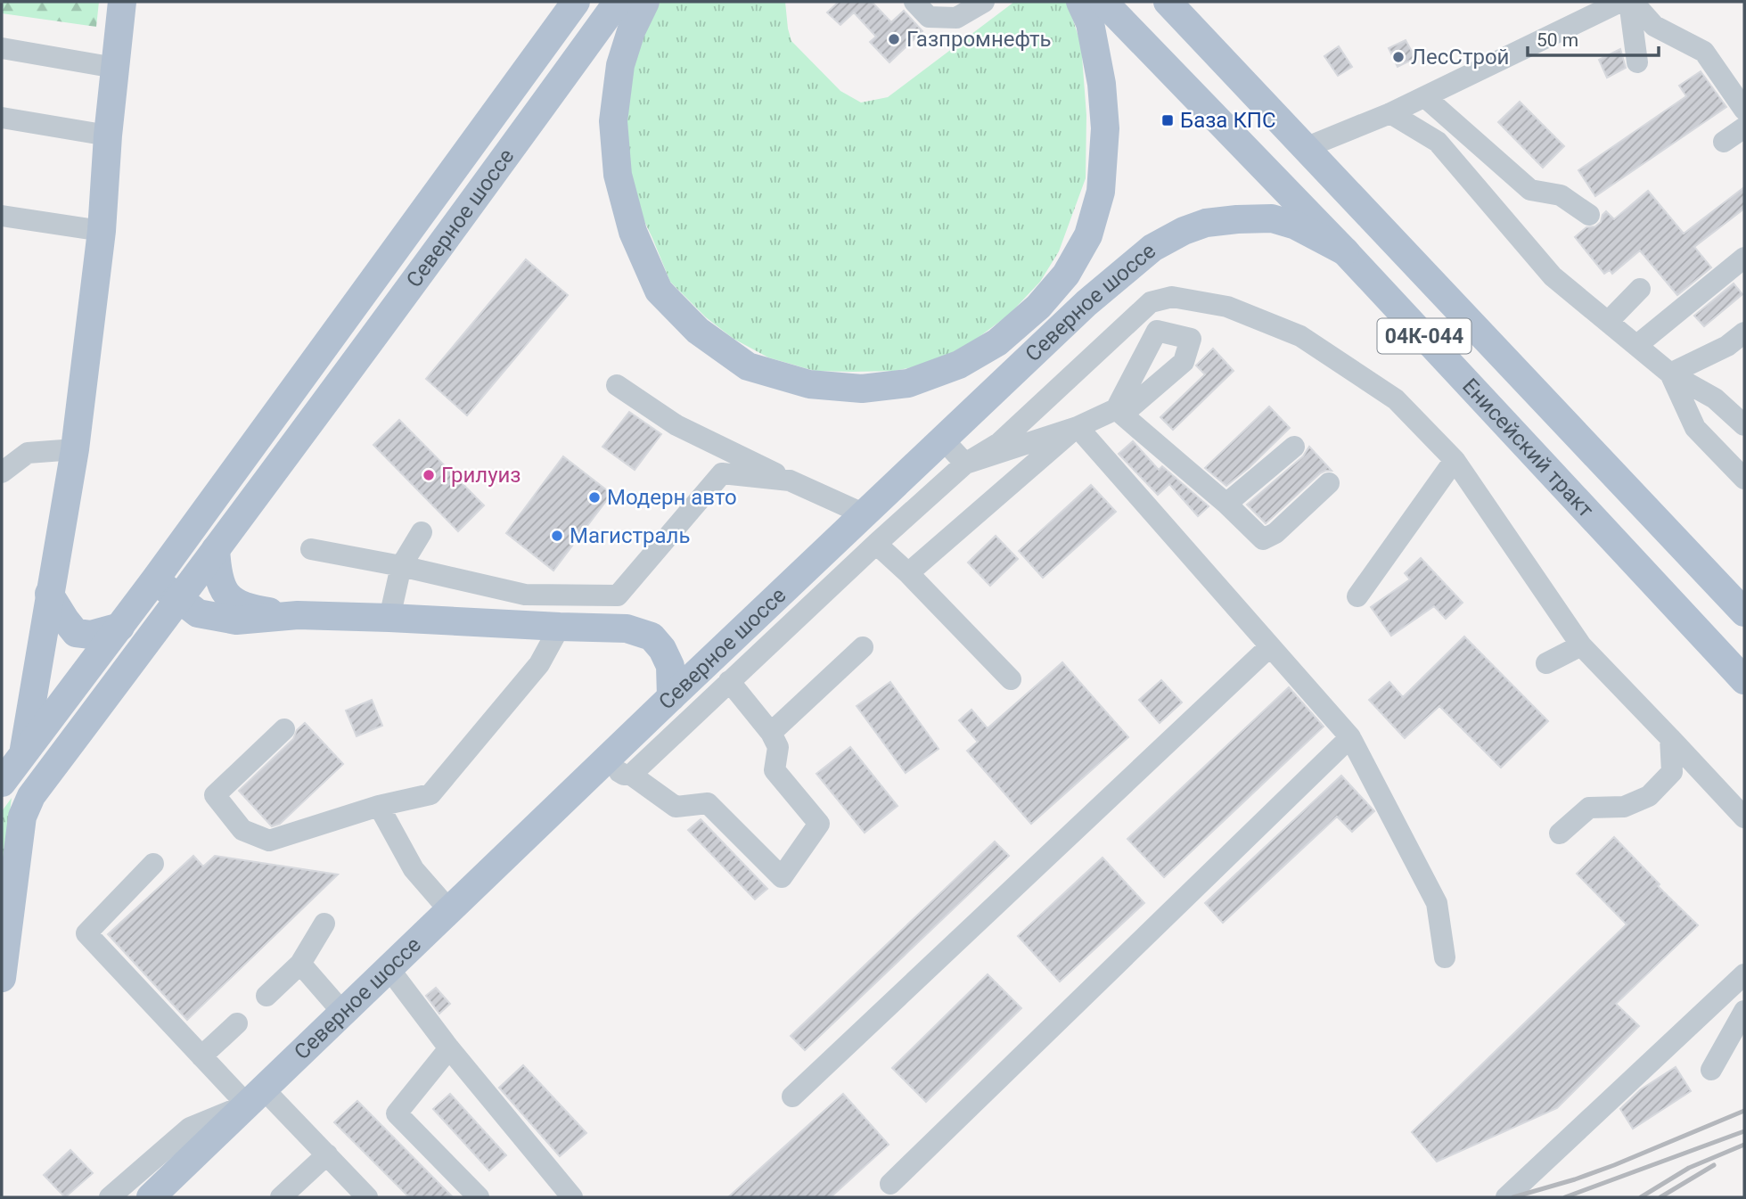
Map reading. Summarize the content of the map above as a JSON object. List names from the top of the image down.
{
  "streets": {
    "main road": ["Северное шоссе", "04К-044", "Енисейский тракт"]
  },
  "crossings": [
    ["Северное шоссе", "Енисейский тракт"]
  ],
  "places": {
    "other": [
      "Газпромнефть",
      "ЛесСтрой",
      "Грилуиз",
      "Модерн авто",
      "Магистраль"
    ],
    "transit": ["База КПС"]
  },
  "scale_bar": "50 m"
}
